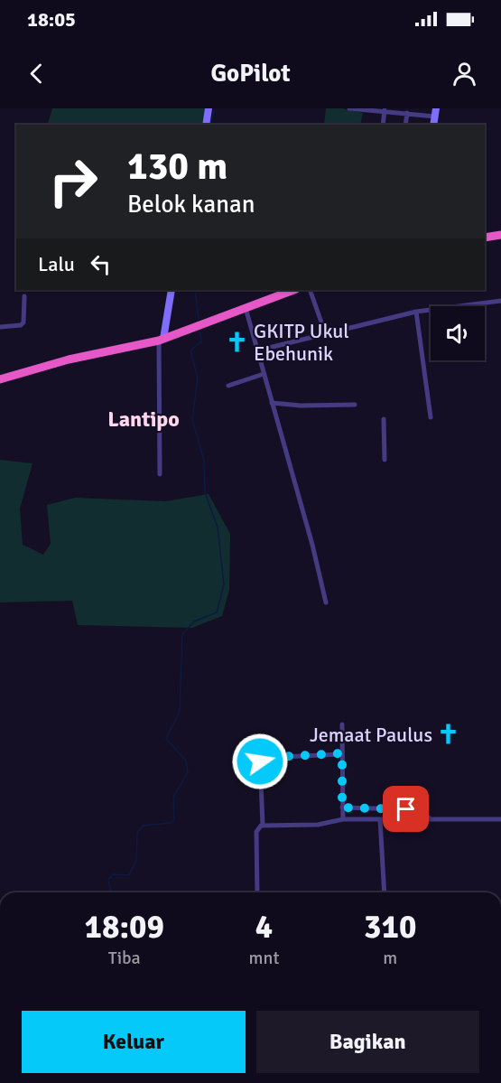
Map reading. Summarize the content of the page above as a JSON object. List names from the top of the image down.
{
  "districts": ["Lantipo"],
  "places": {
    "church": ["GKITP Ukul Ebehunik", "Jemaat Paulus"]
  },
  "page": {
    "status": "18:05",
    "header": "GoPilot",
    "turn": ["130 m", "Belok kanan"],
    "then": "Lalu",
    "eta": [
      "18:09",
      "Tiba",
      "4",
      "mnt",
      "310",
      "m"
    ],
    "buttons": ["Keluar", "Bagikan"]
  }
}
